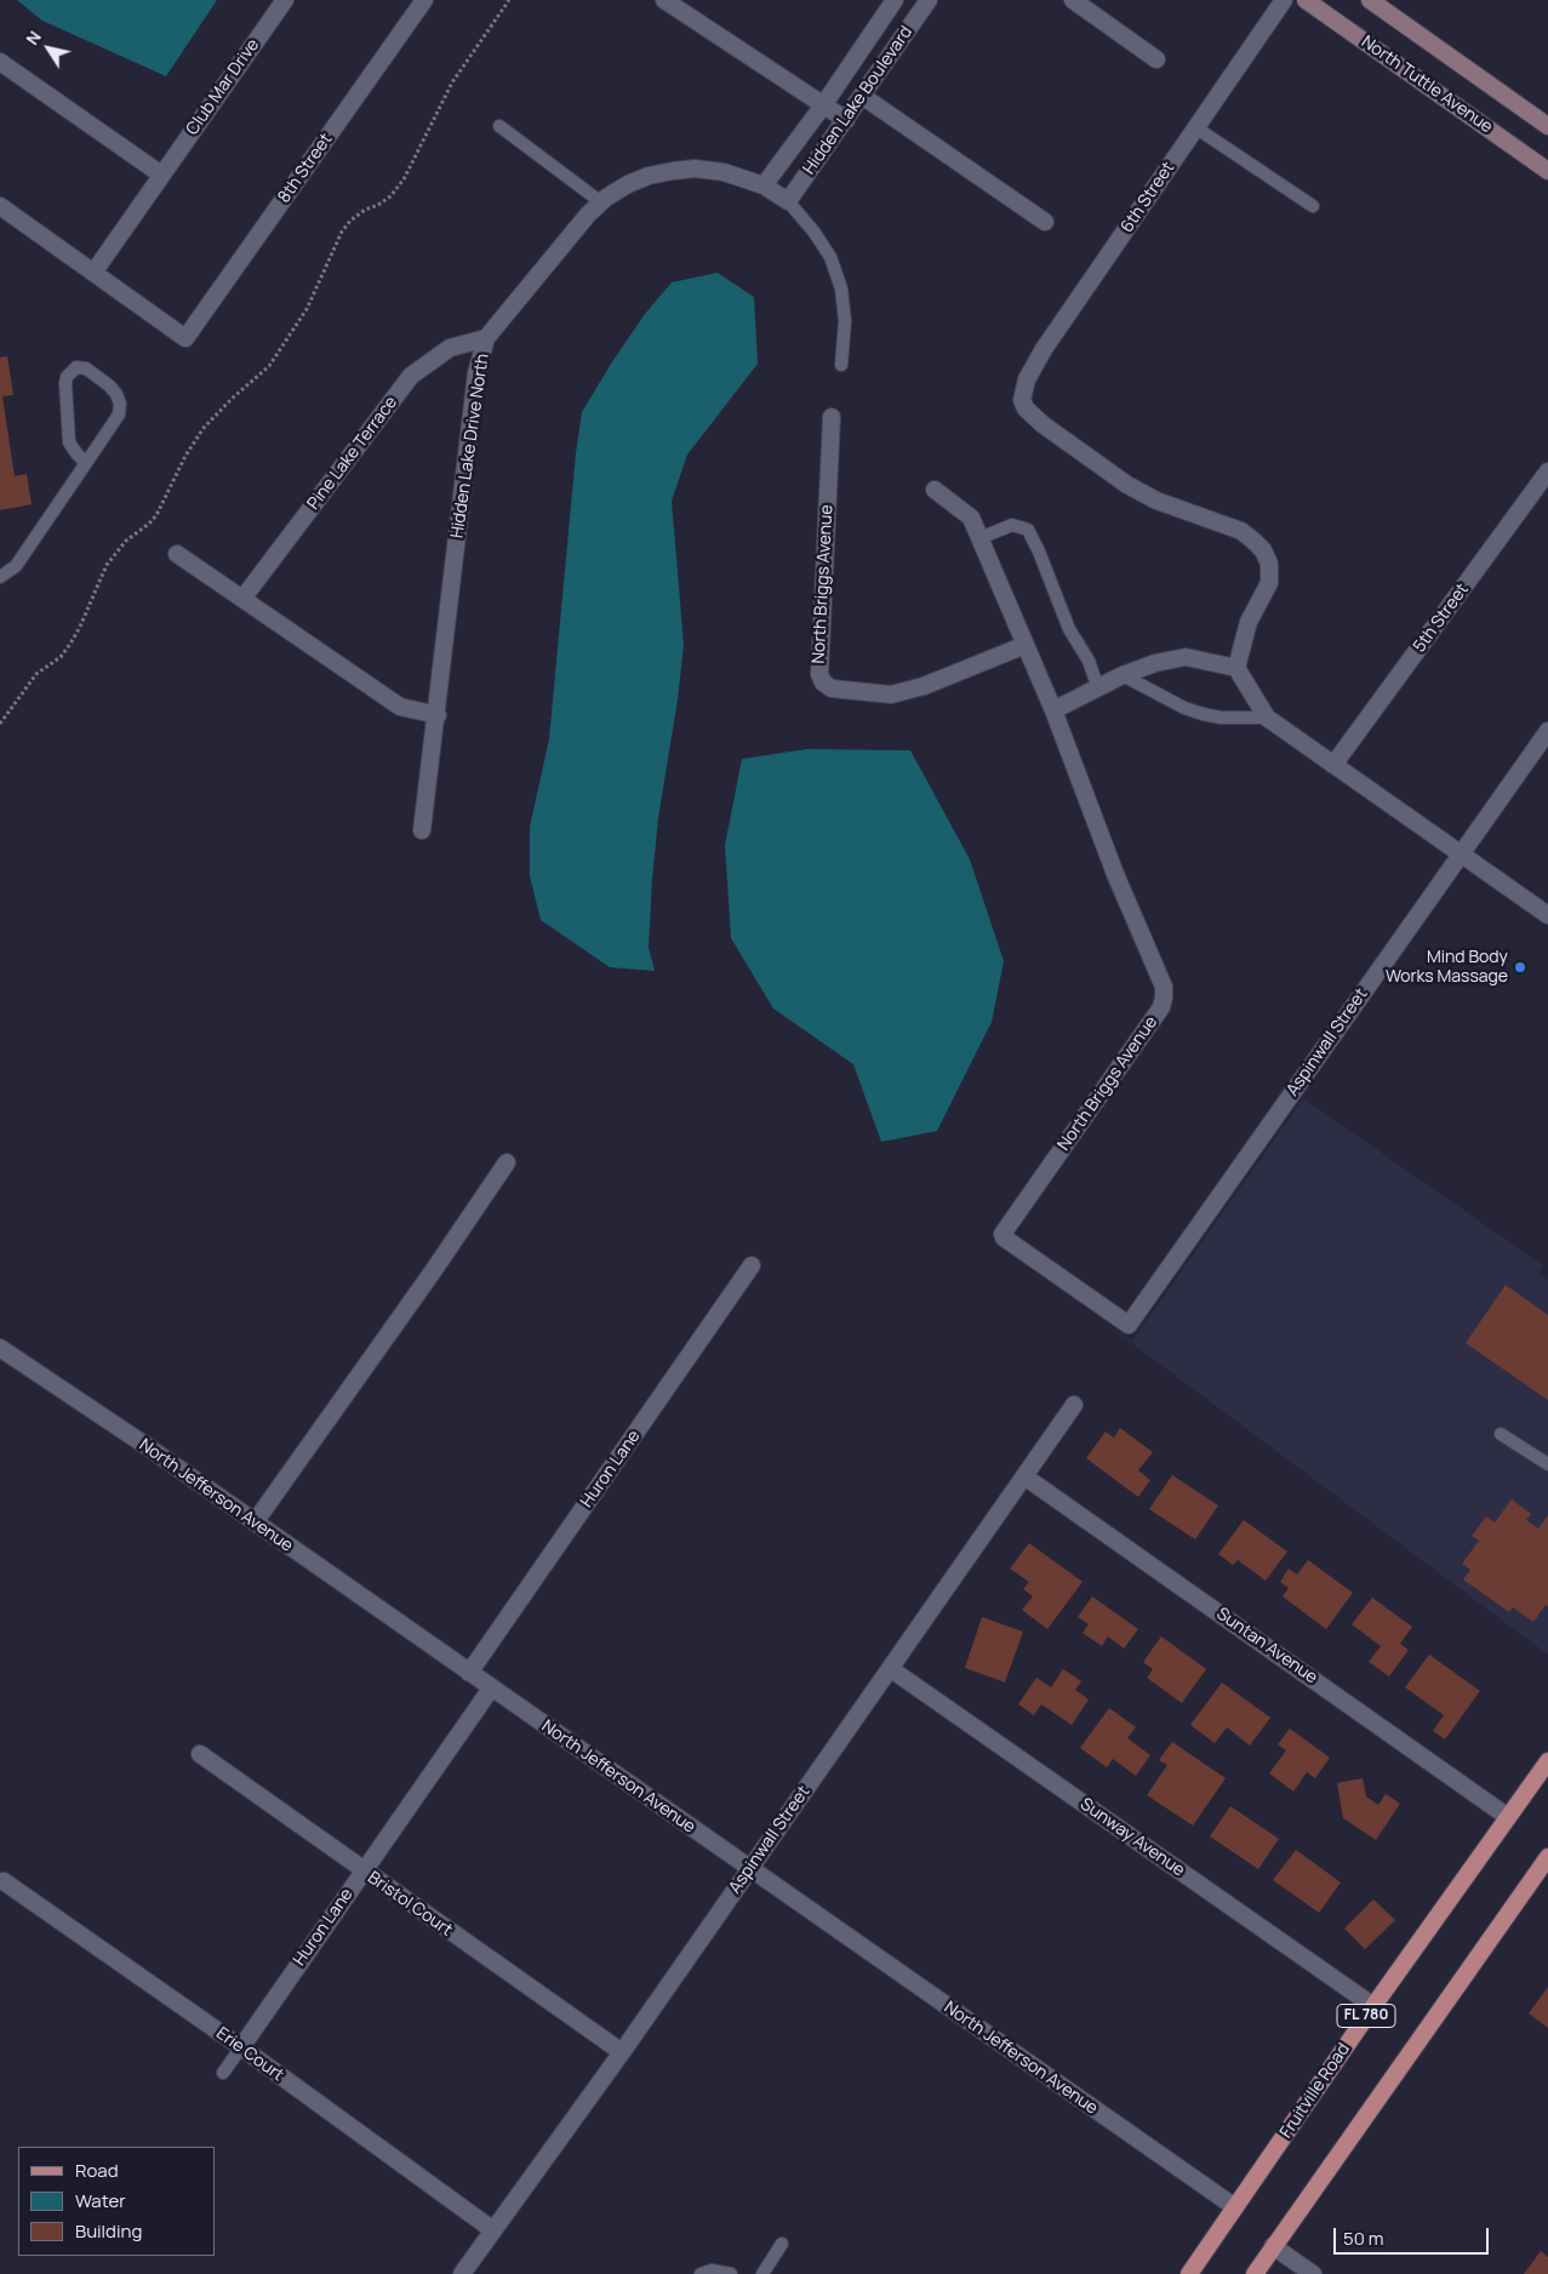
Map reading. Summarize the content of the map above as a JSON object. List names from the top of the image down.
{
  "streets": {
    "main road": ["North Tuttle Avenue", "FL 780", "Fruitville Road"],
    "street": [
      "Club Mar Drive",
      "Hidden Lake Boulevard",
      "8th Street",
      "6th Street",
      "Hidden Lake Drive North",
      "Pine Lake Terrace",
      "North Briggs Avenue",
      "5th Street",
      "Aspinwall Street",
      "Huron Lane",
      "North Jefferson Avenue",
      "Suntan Avenue",
      "Sunway Avenue",
      "Bristol Court",
      "Erie Court"
    ]
  },
  "crossings": [
    ["Club Mar Drive", "8th Street"],
    ["Hidden Lake Boulevard", "Hidden Lake Drive North"],
    ["Hidden Lake Drive North", "Pine Lake Terrace"],
    ["North Briggs Avenue", "Aspinwall Street"],
    ["Aspinwall Street", "North Jefferson Avenue"],
    ["Aspinwall Street", "Suntan Avenue"],
    ["Aspinwall Street", "Sunway Avenue"],
    ["Aspinwall Street", "Bristol Court"],
    ["Aspinwall Street", "Erie Court"],
    ["Huron Lane", "North Jefferson Avenue"],
    ["Huron Lane", "Bristol Court"],
    ["Huron Lane", "Erie Court"],
    ["North Jefferson Avenue", "Fruitville Road"],
    ["Suntan Avenue", "Fruitville Road"],
    ["Sunway Avenue", "Fruitville Road"]
  ],
  "places": ["Mind Body Works Massage"],
  "legend": ["Road", "Water", "Building"],
  "scale_bar": "50 m",
  "north": "top left"
}
